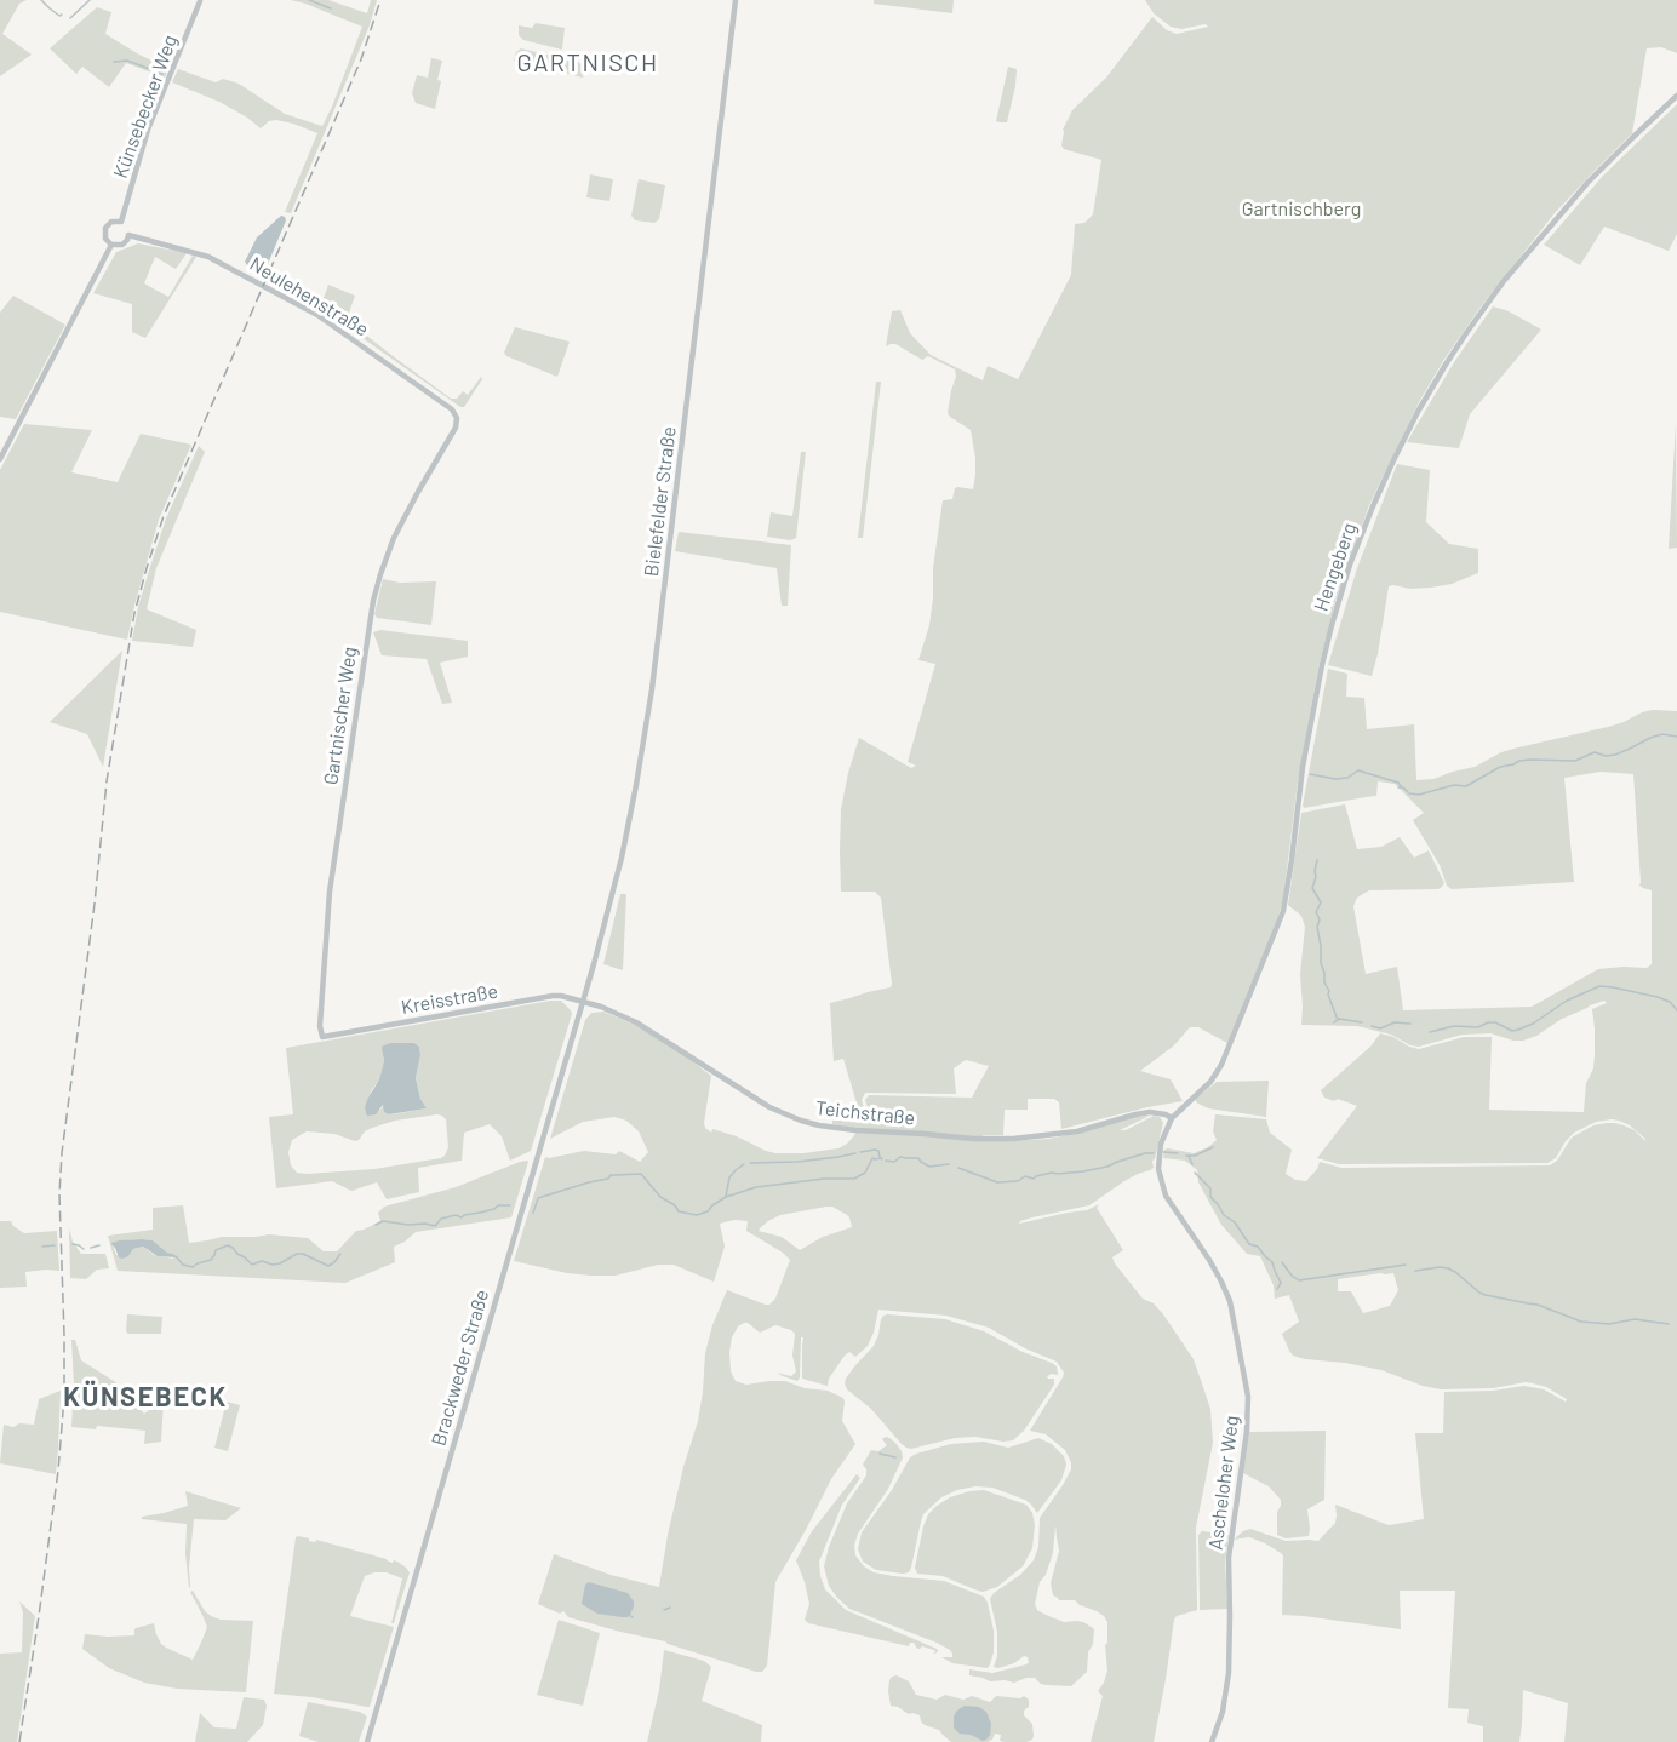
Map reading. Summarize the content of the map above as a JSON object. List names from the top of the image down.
{
  "streets": {
    "street": [
      "Künsebecker Weg",
      "Neulehenstraße",
      "Bielefelder Straße",
      "Hengeberg",
      "Gartnischer Weg",
      "Kreisstraße",
      "Teichstraße",
      "Brackweder Straße",
      "Ascheloher Weg"
    ]
  },
  "crossings": [
    ["Künsebecker Weg", "Neulehenstraße"],
    ["Neulehenstraße", "Gartnischer Weg"],
    ["Bielefelder Straße", "Kreisstraße"],
    ["Bielefelder Straße", "Teichstraße"],
    ["Bielefelder Straße", "Brackweder Straße"],
    ["Hengeberg", "Teichstraße"],
    ["Hengeberg", "Ascheloher Weg"],
    ["Gartnischer Weg", "Kreisstraße"],
    ["Kreisstraße", "Teichstraße"],
    ["Kreisstraße", "Brackweder Straße"],
    ["Teichstraße", "Brackweder Straße"],
    ["Teichstraße", "Ascheloher Weg"]
  ],
  "districts": ["GARTNISCH", "KÜNSEBECK"],
  "parks": ["Gartnischberg"]
}
